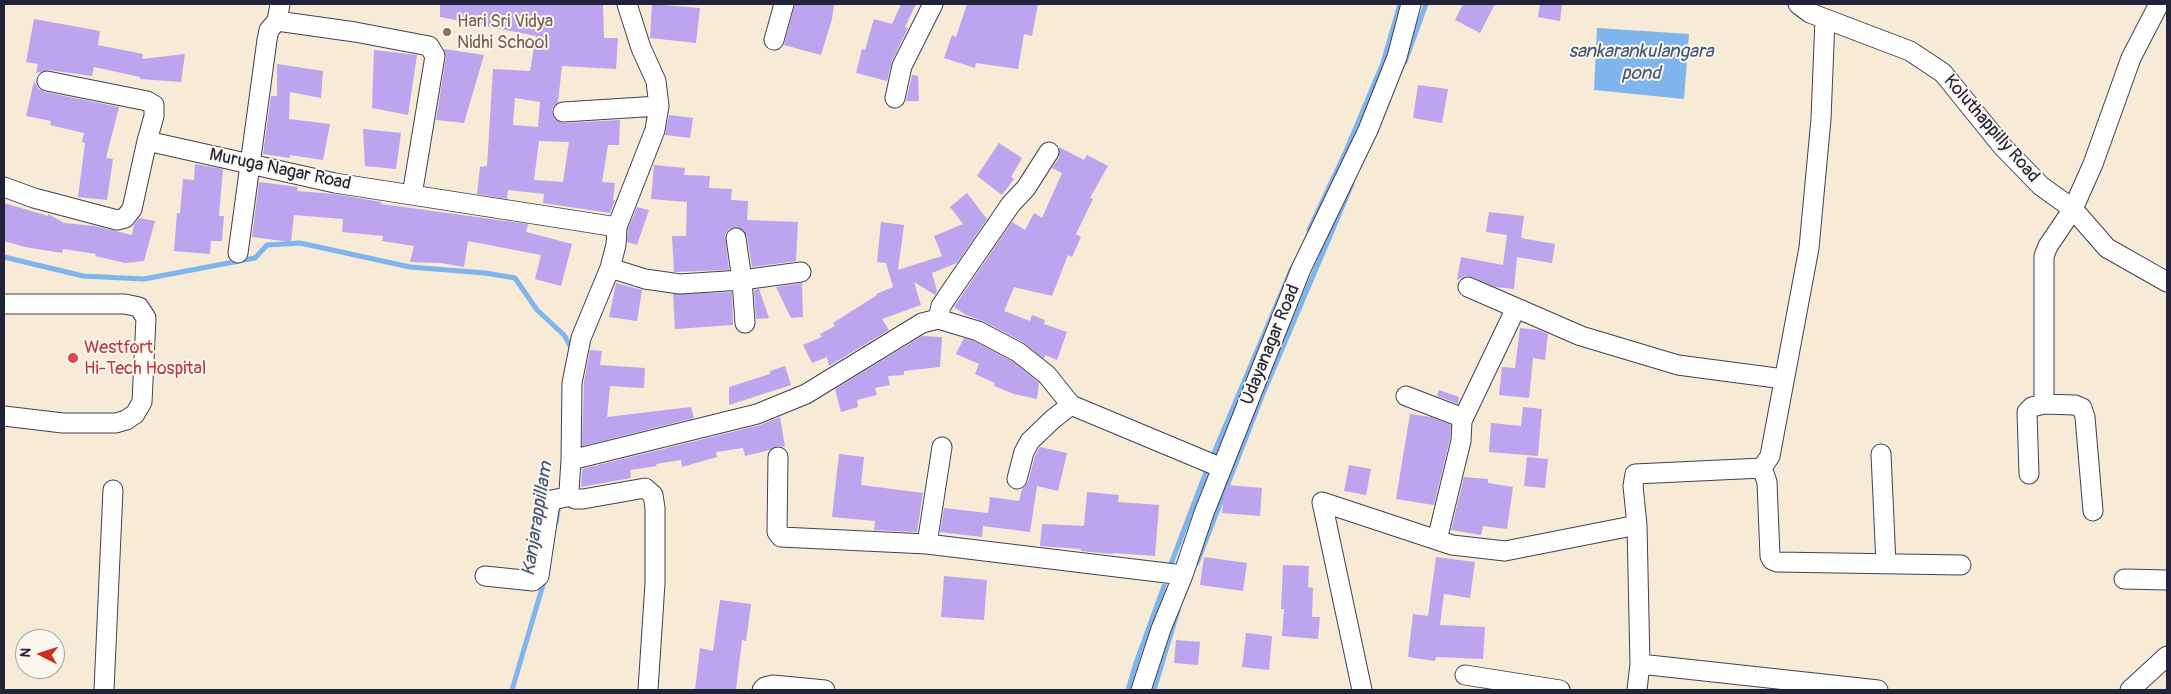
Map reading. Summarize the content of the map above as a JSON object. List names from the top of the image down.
{
  "streets": {
    "street": ["Koluthappilly Road", "Muruga Nagar Road", "Udayanagar Road"]
  },
  "water": ["sankarankulangara pond", "Kanjarappillam"],
  "places": ["Hari Sri Vidya Nidhi School", "Westfort Hi-Tech Hospital"],
  "north": "left"
}
